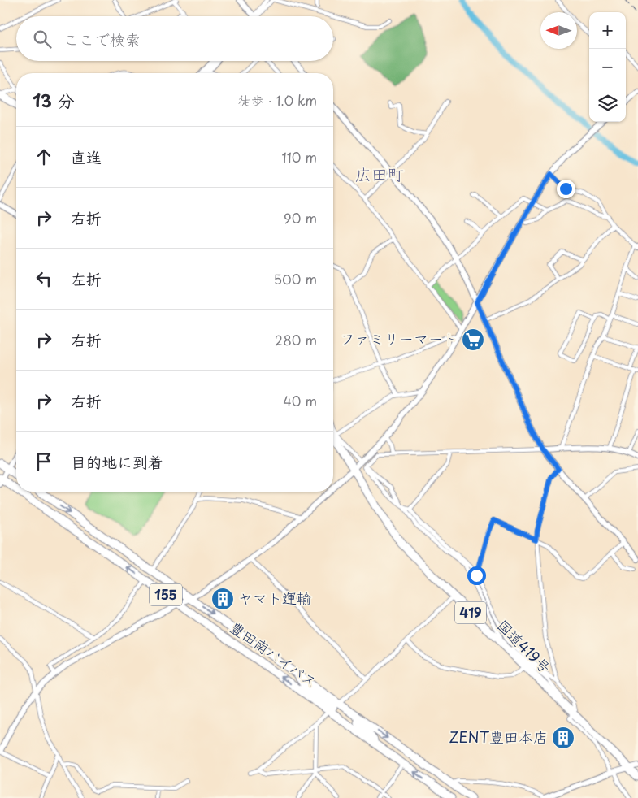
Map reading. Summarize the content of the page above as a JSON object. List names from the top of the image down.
{
  "streets": {
    "highway": [
      "155",
      "419",
      "国道419号",
      "豊田南バイパス"
    ]
  },
  "districts": ["広田町"],
  "places": {
    "supermarket": ["ファミリーマート"],
    "building": ["ヤマト運輸", "ZENT豊田本店"]
  },
  "north": "left",
  "page": {
    "map_buttons": ["+", "−"],
    "search": "ここで検索",
    "heading": ["13 分", "徒歩 · 1.0 km"],
    "list": [
      ["直進", "110 m"],
      ["右折", "90 m"],
      ["左折", "500 m"],
      ["右折", "280 m"],
      ["右折", "40 m"],
      "目的地に到着"
    ]
  }
}
